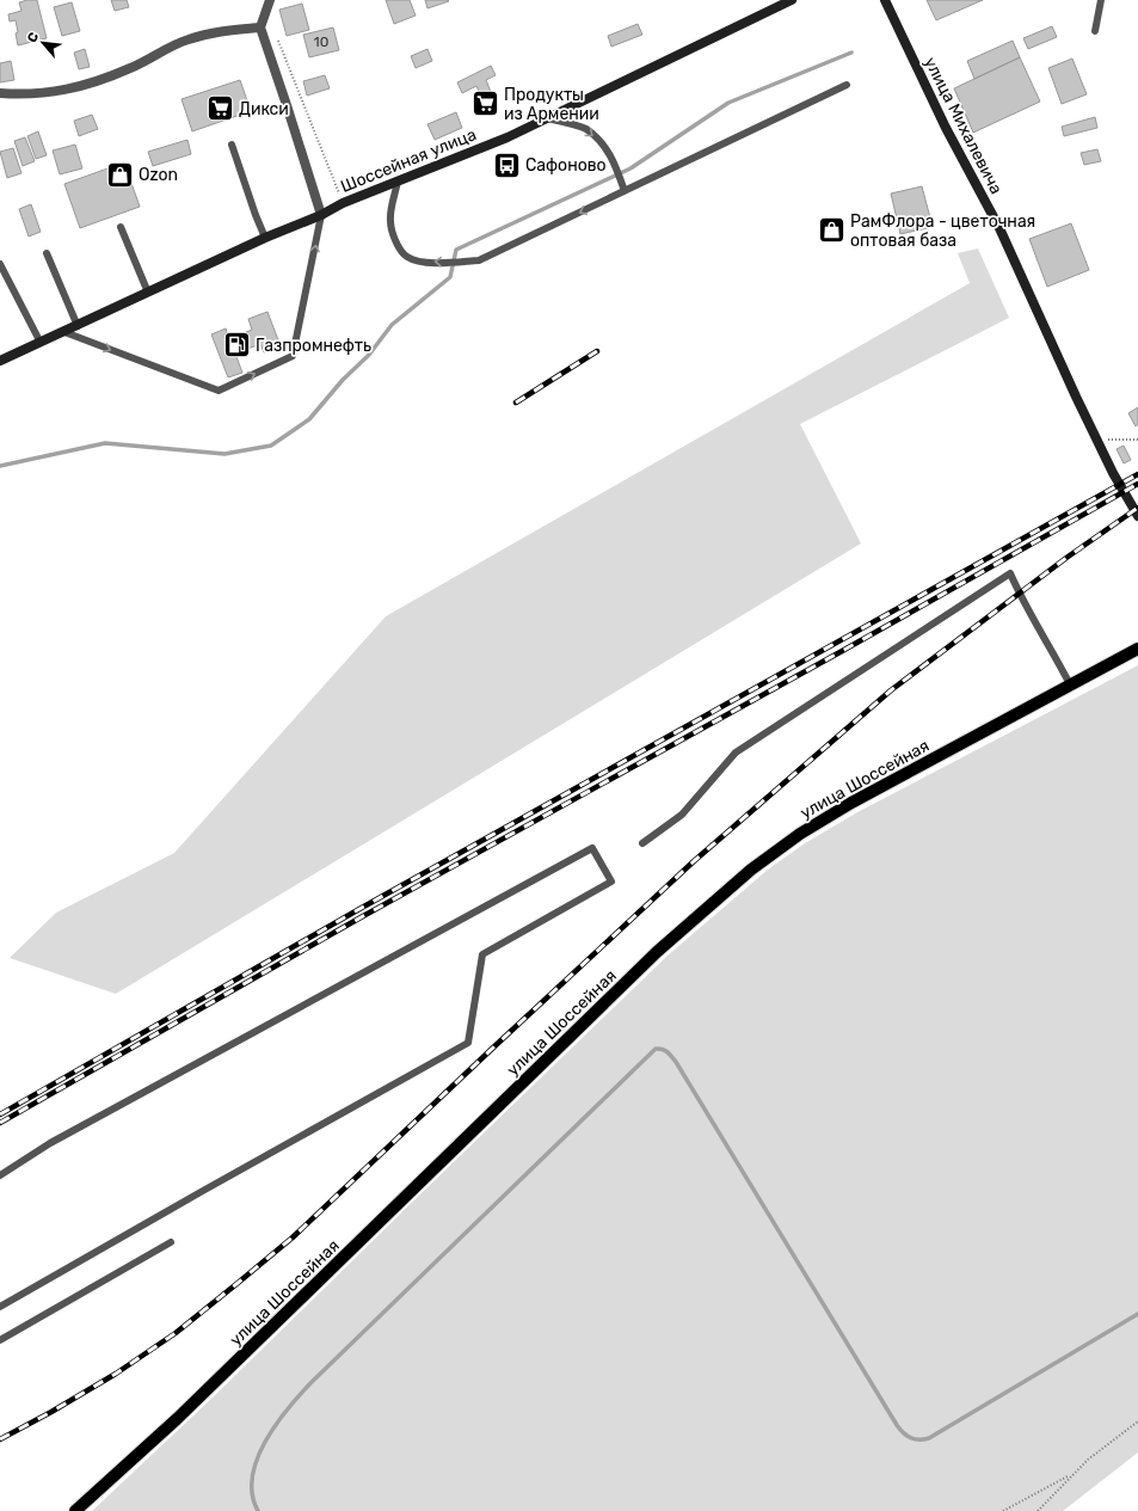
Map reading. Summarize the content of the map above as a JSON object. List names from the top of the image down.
{
  "streets": {
    "main road": ["улица Шоссейная"],
    "street": ["улица Михалевича", "Шоссейная улица"]
  },
  "places": {
    "supermarket": ["Продукты из Армении", "Дикси"],
    "bus stop": ["Сафоново"],
    "shop": ["Ozon", "РамФлора - цветочная оптовая база"],
    "fuel station": ["Газпромнефть"]
  },
  "house_numbers": ["10"],
  "north": "top left"
}
